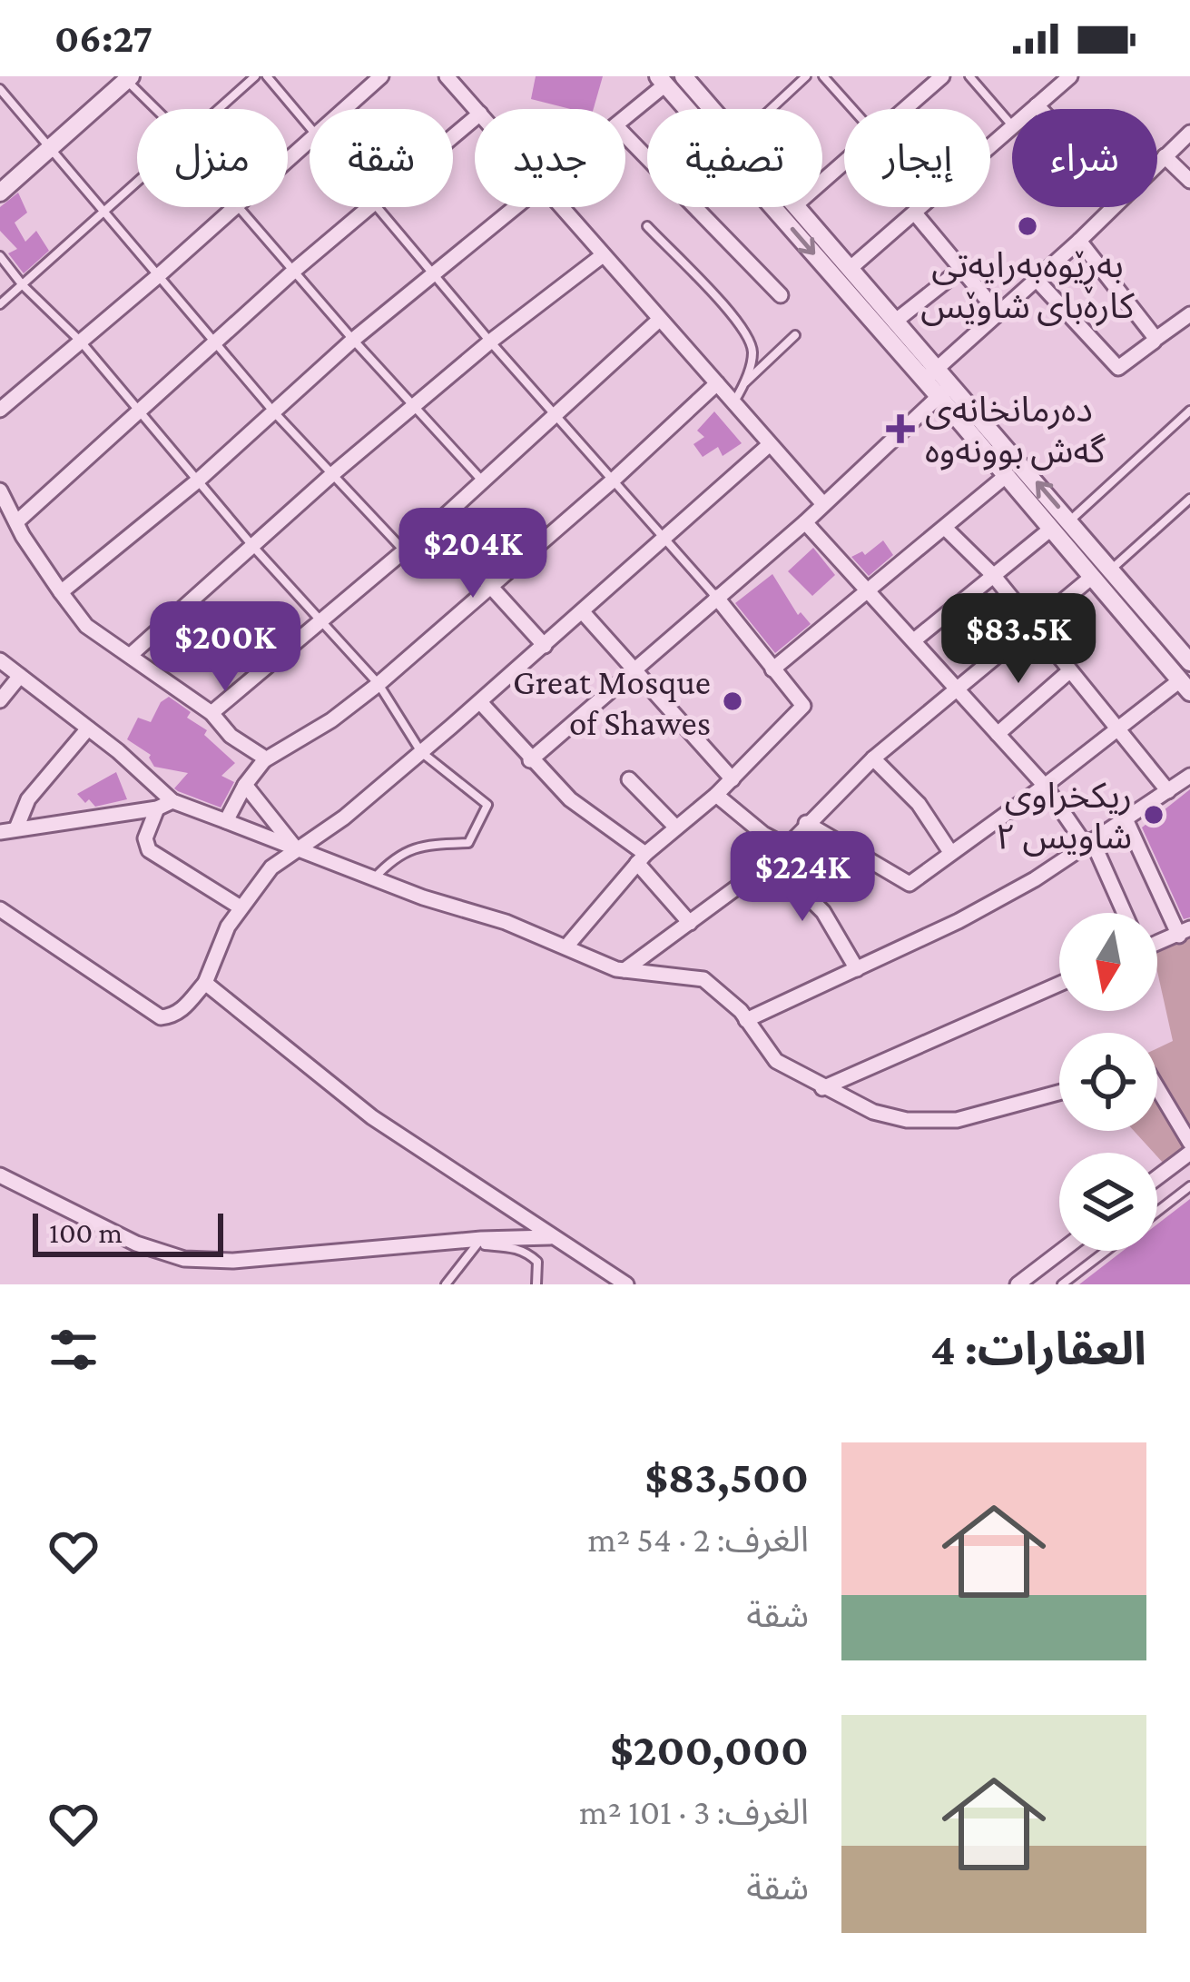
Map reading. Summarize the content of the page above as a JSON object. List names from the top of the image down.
{
  "places": {
    "other": ["بەڕێوەبەرایەتی کارەبای شاوێس", "Great Mosque of Shawes", "ريكخراوى ۲ شاويس"],
    "health": ["دەرمانخانەی گەش بوونەوە"]
  },
  "scale_bar": "100 m",
  "north": "bottom",
  "page": {
    "status": "06:27",
    "chip": [
      "شراء",
      "إيجار",
      "تصفية",
      "جديد",
      "شقة",
      "منزل"
    ],
    "price": [
      "$204K",
      "$83.5K",
      "$200K",
      "$224K"
    ],
    "scale": "100 m",
    "heading": "العقارات: 4",
    "list": [
      {
        "name": "$83,500",
        "note": "الغرف: 2 · 54 m² · شقة"
      },
      {
        "name": "$200,000",
        "note": "الغرف: 3 · 101 m² · شقة"
      }
    ]
  }
}
